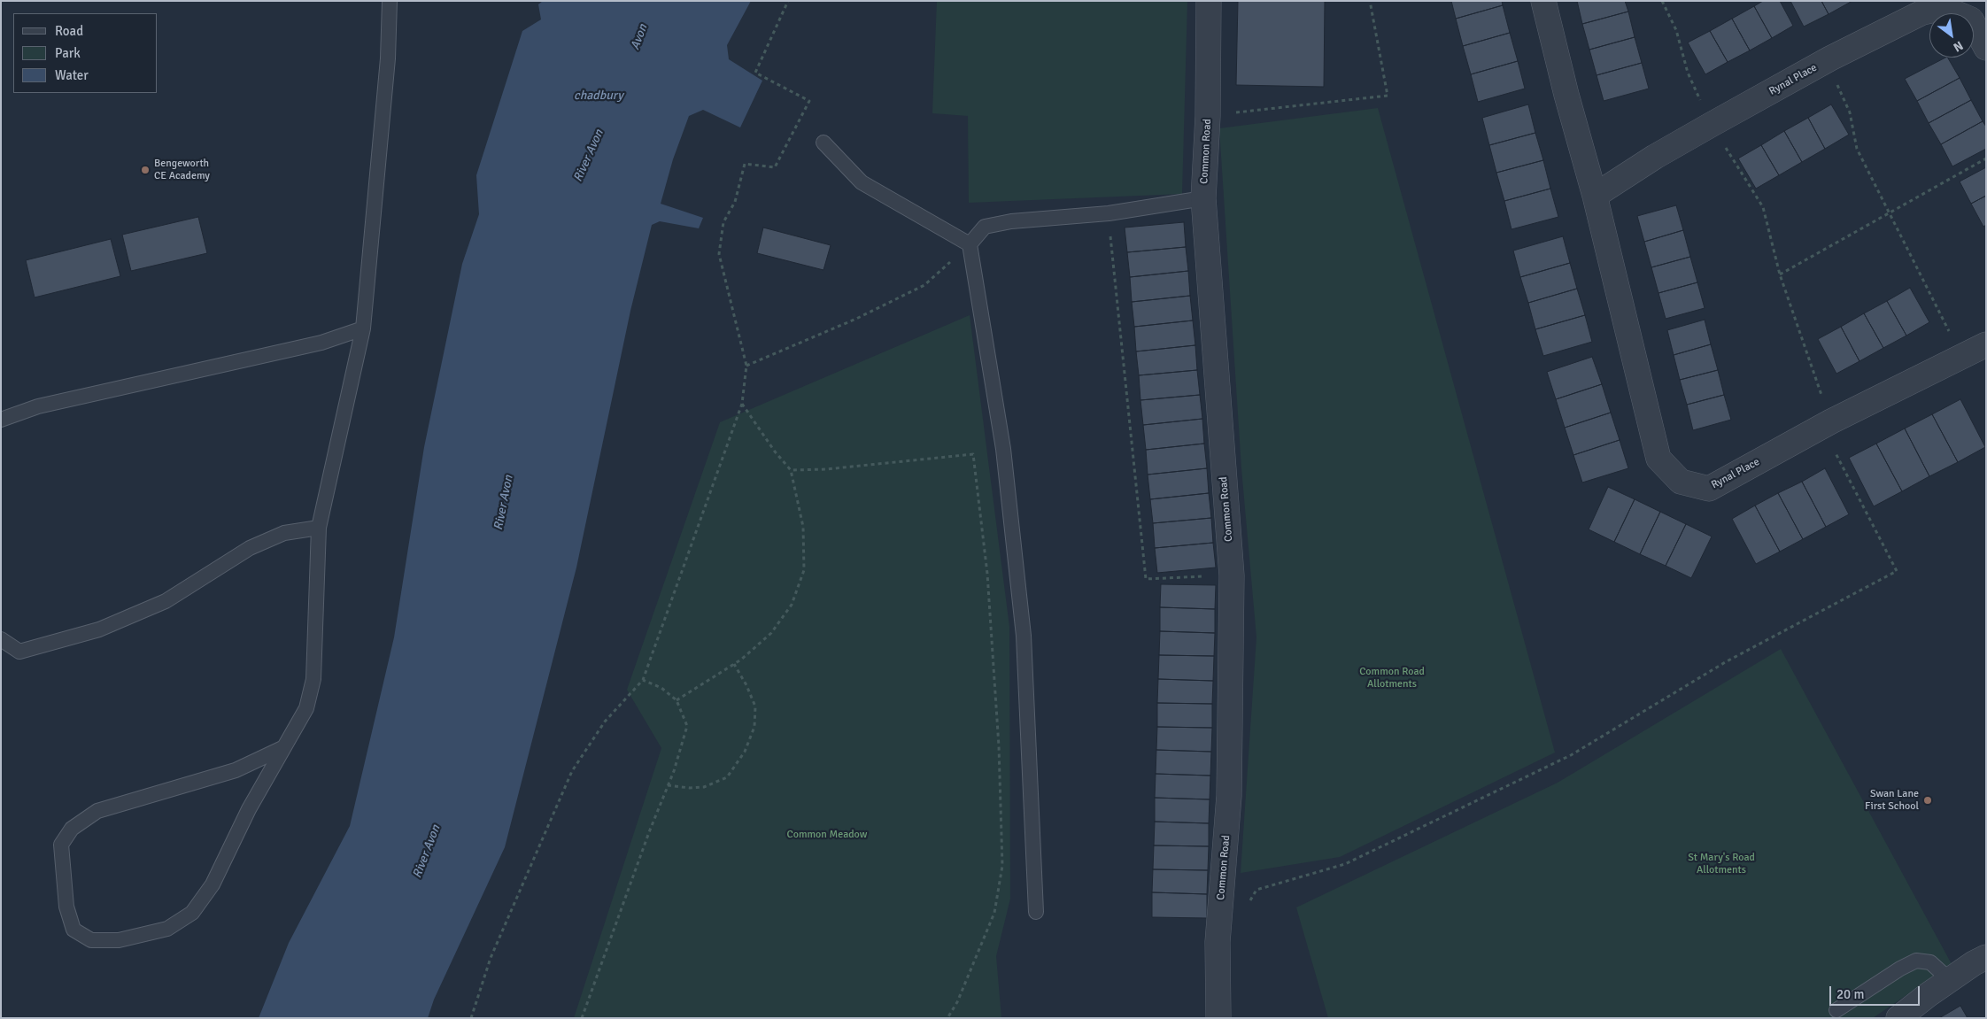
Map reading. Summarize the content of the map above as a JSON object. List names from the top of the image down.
{
  "streets": {
    "street": ["Rynal Place", "Common Road"]
  },
  "water": ["Avon", "chadbury", "River Avon"],
  "parks": ["Common Road Allotments", "Common Meadow", "St Mary's Road Allotments"],
  "places": ["Bengeworth CE Academy", "Swan Lane First School"],
  "legend": ["Road", "Park", "Water"],
  "scale_bar": "20 m",
  "north": "bottom right"
}
